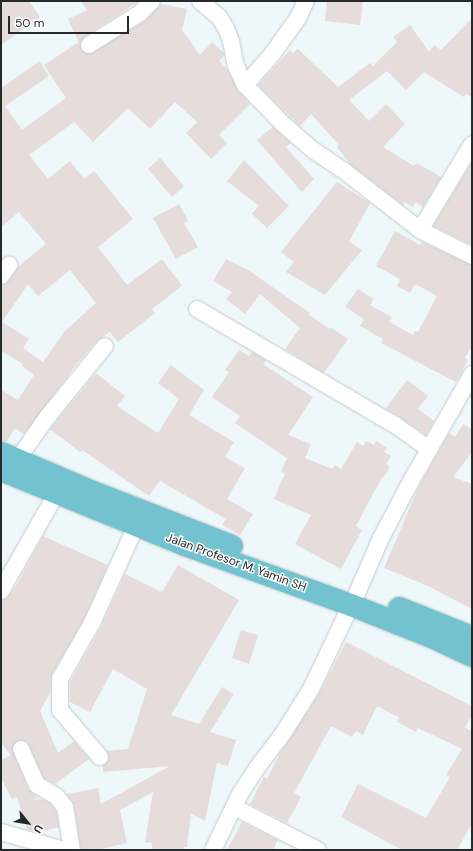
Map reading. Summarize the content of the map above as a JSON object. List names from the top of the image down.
{
  "streets": {
    "highway": ["Jalan Profesor M. Yamin SH"]
  },
  "scale_bar": "50 m",
  "north": "bottom right"
}
